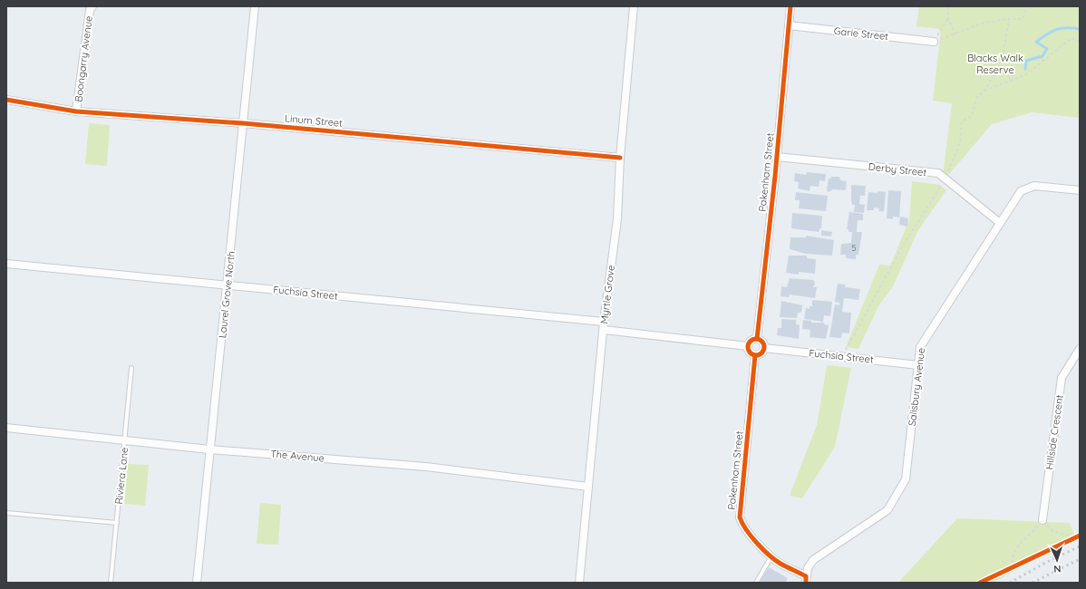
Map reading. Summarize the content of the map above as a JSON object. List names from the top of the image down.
{
  "streets": {
    "street": [
      "Garie Street",
      "Boongarry Avenue",
      "Linum Street",
      "Derby Street",
      "Pakenham Street",
      "Fuchsia Street",
      "Laurel Grove North",
      "Myrtle Grove",
      "Salisbury Avenue",
      "Hillside Crescent",
      "The Avenue"
    ],
    "lane": ["Riviera Lane"]
  },
  "crossings": [
    ["Garie Street", "Pakenham Street"],
    ["Boongarry Avenue", "Linum Street"],
    ["Linum Street", "Laurel Grove North"],
    ["Linum Street", "Myrtle Grove"],
    ["Derby Street", "Pakenham Street"],
    ["Derby Street", "Salisbury Avenue"],
    ["Pakenham Street", "Fuchsia Street"],
    ["Pakenham Street", "Salisbury Avenue"],
    ["Fuchsia Street", "Laurel Grove North"],
    ["Fuchsia Street", "Myrtle Grove"],
    ["Fuchsia Street", "Salisbury Avenue"],
    ["Laurel Grove North", "The Avenue"],
    ["Myrtle Grove", "The Avenue"],
    ["The Avenue", "Riviera Lane"]
  ],
  "parks": ["Blacks Walk Reserve"],
  "house_numbers": ["5"],
  "north": "bottom"
}
